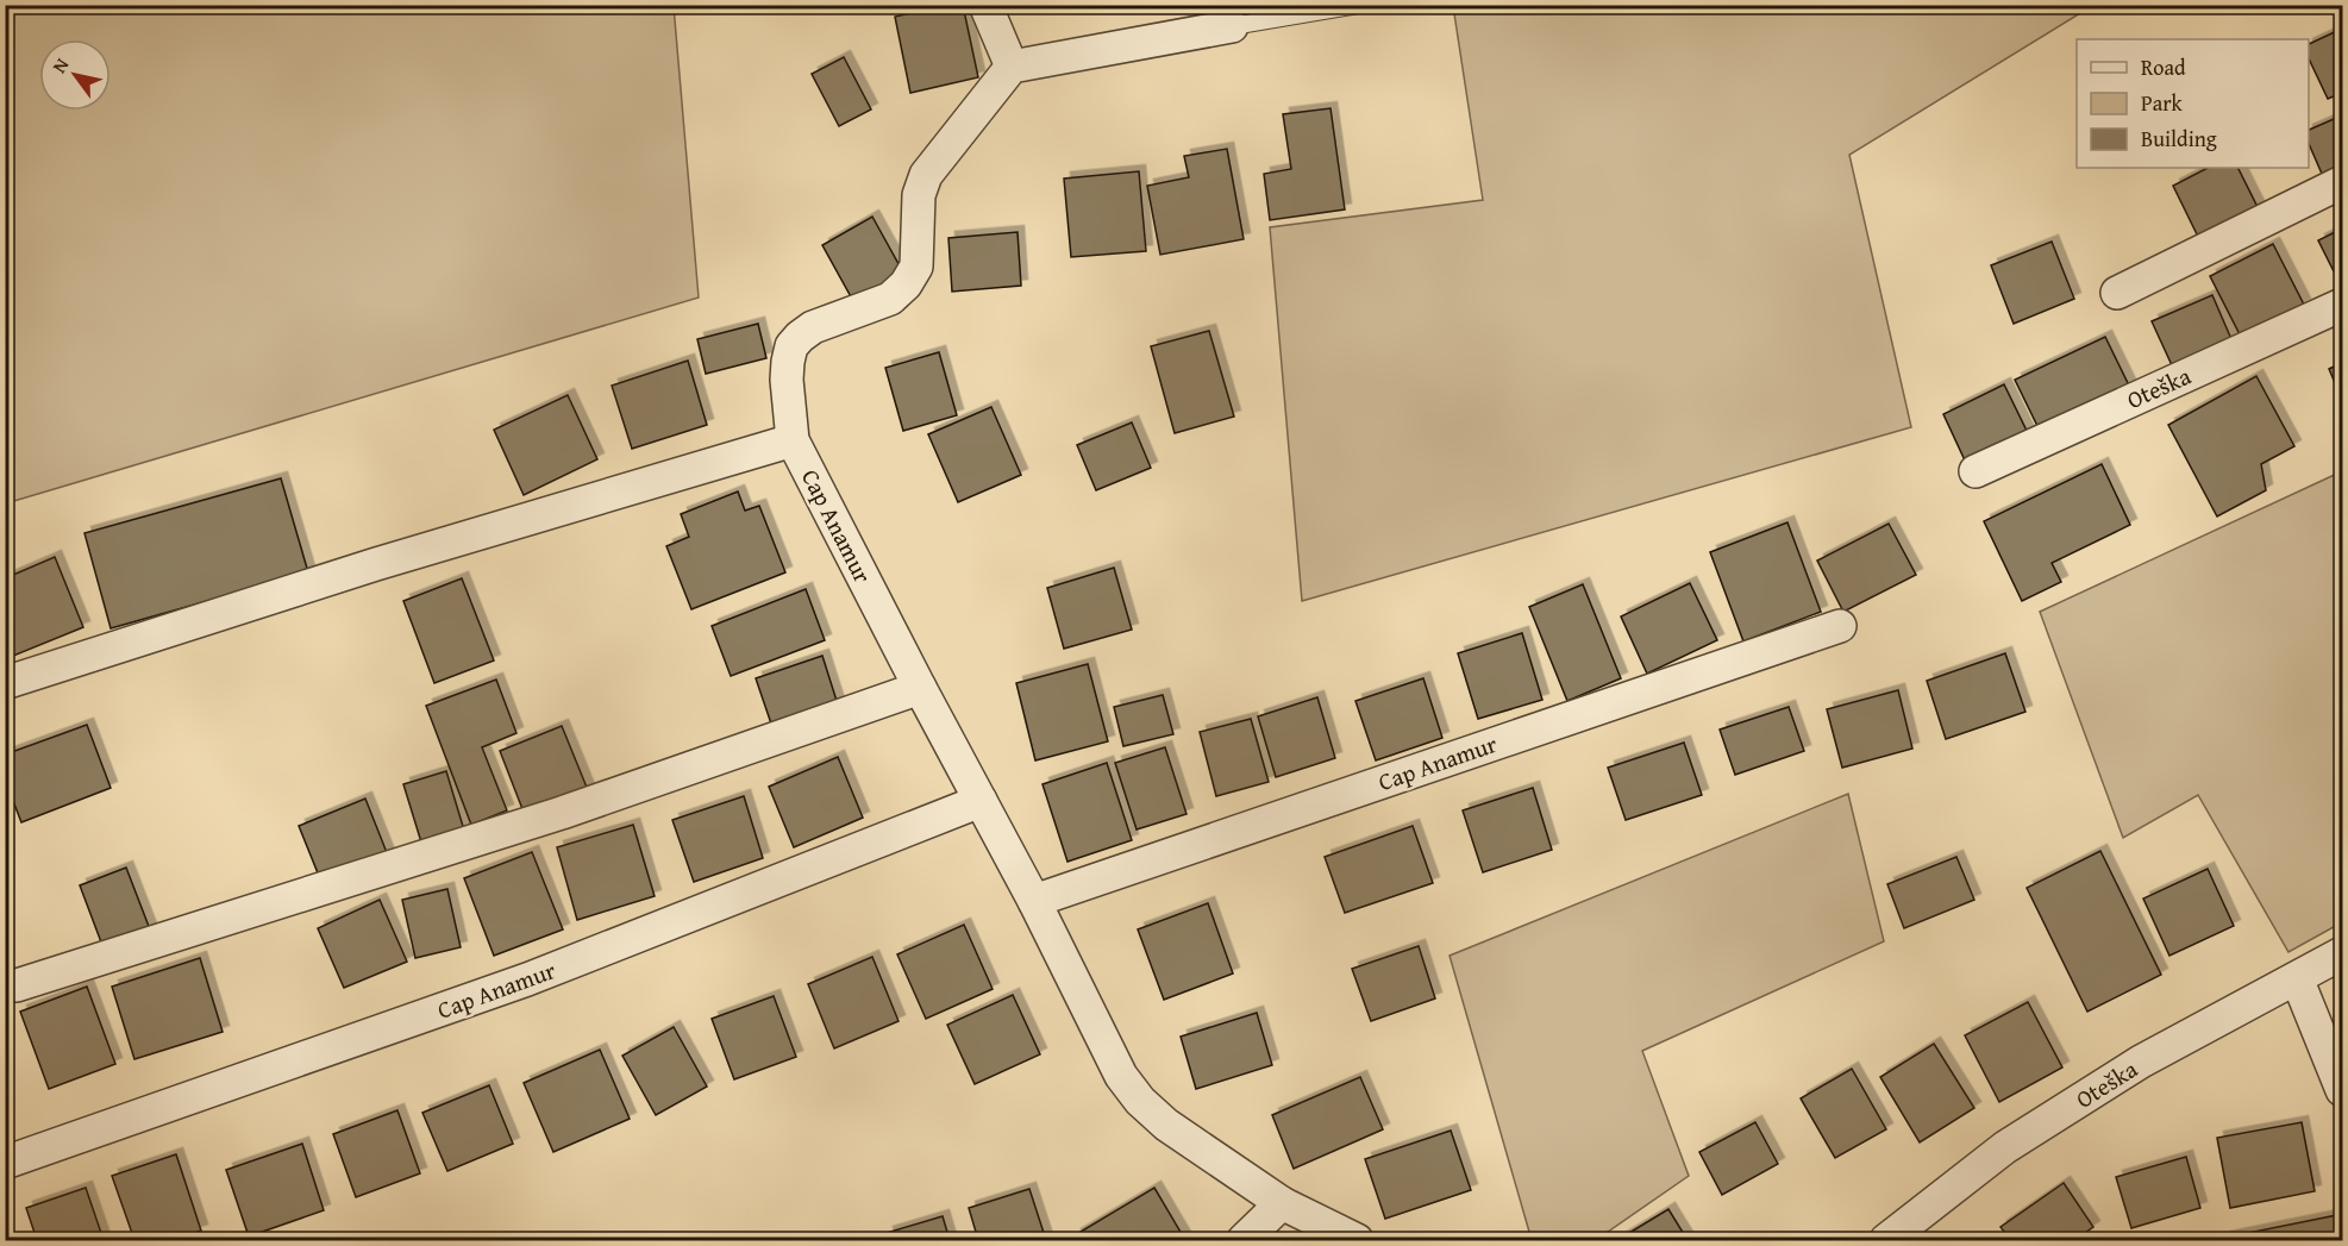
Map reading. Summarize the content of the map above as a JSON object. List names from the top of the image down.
{
  "streets": {
    "street": ["Oteška", "Cap Anamur"]
  },
  "legend": ["Road", "Park", "Building"],
  "north": "top left"
}
